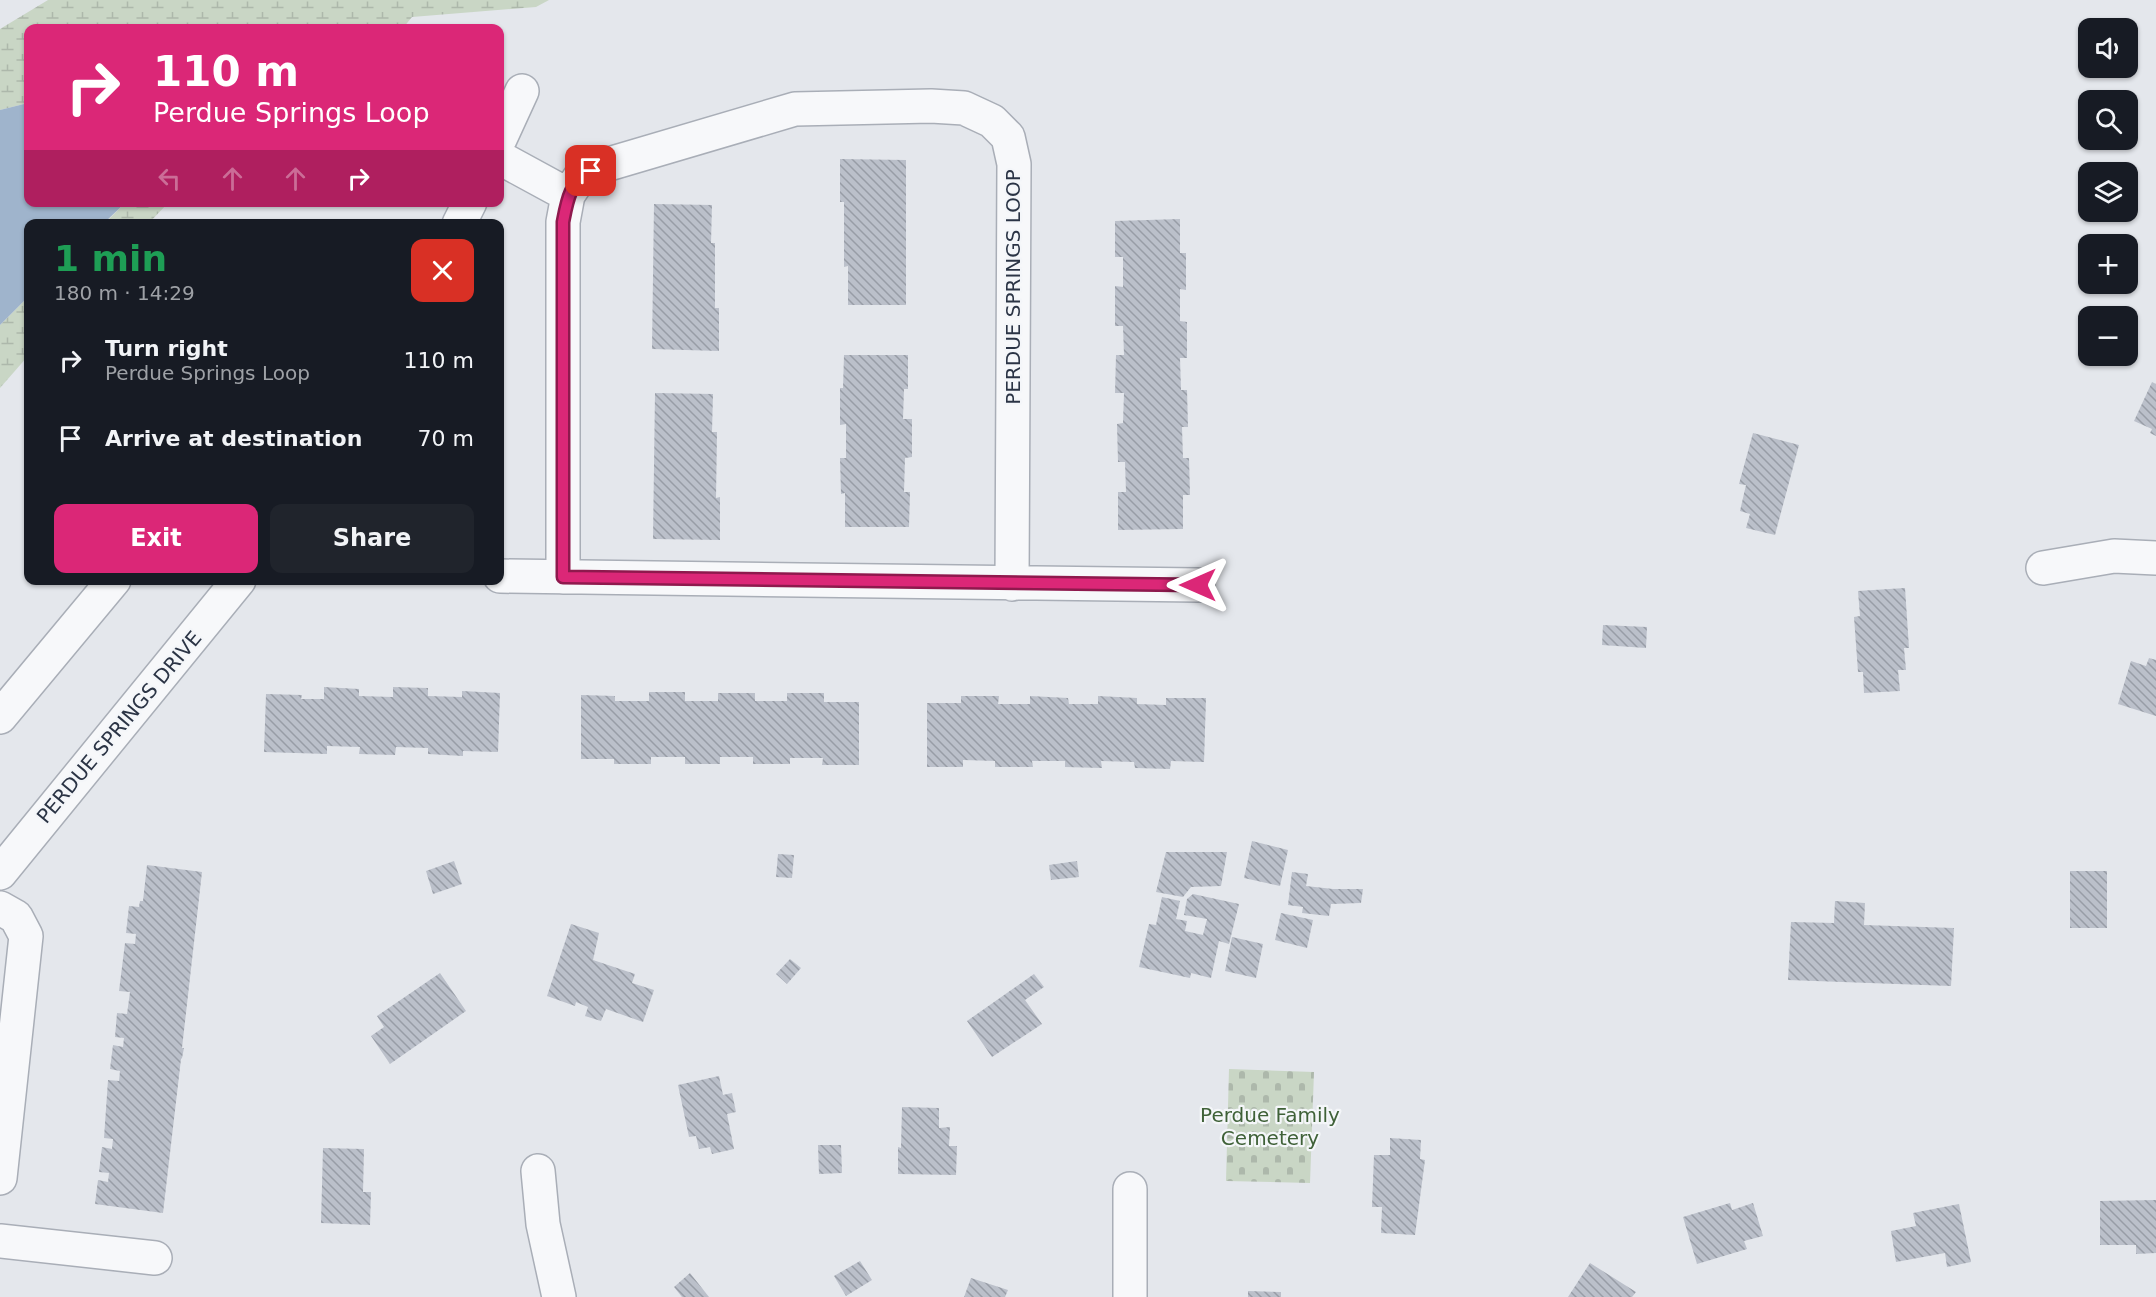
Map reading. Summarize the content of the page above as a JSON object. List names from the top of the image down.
{
  "streets": {
    "street": ["PERDUE SPRINGS LOOP", "PERDUE SPRINGS DRIVE"]
  },
  "parks": ["Perdue Family Cemetery"],
  "page": {
    "map_buttons": ["+", "−"],
    "turn": ["110 m", "Perdue Springs Loop"],
    "heading": ["1 min", "180 m · 14:29"],
    "list": [
      {
        "name": "Turn right",
        "note": "Perdue Springs Loop",
        "value": "110 m"
      },
      {
        "name": "Arrive at destination",
        "value": "70 m"
      }
    ],
    "buttons": ["Exit", "Share"]
  }
}
